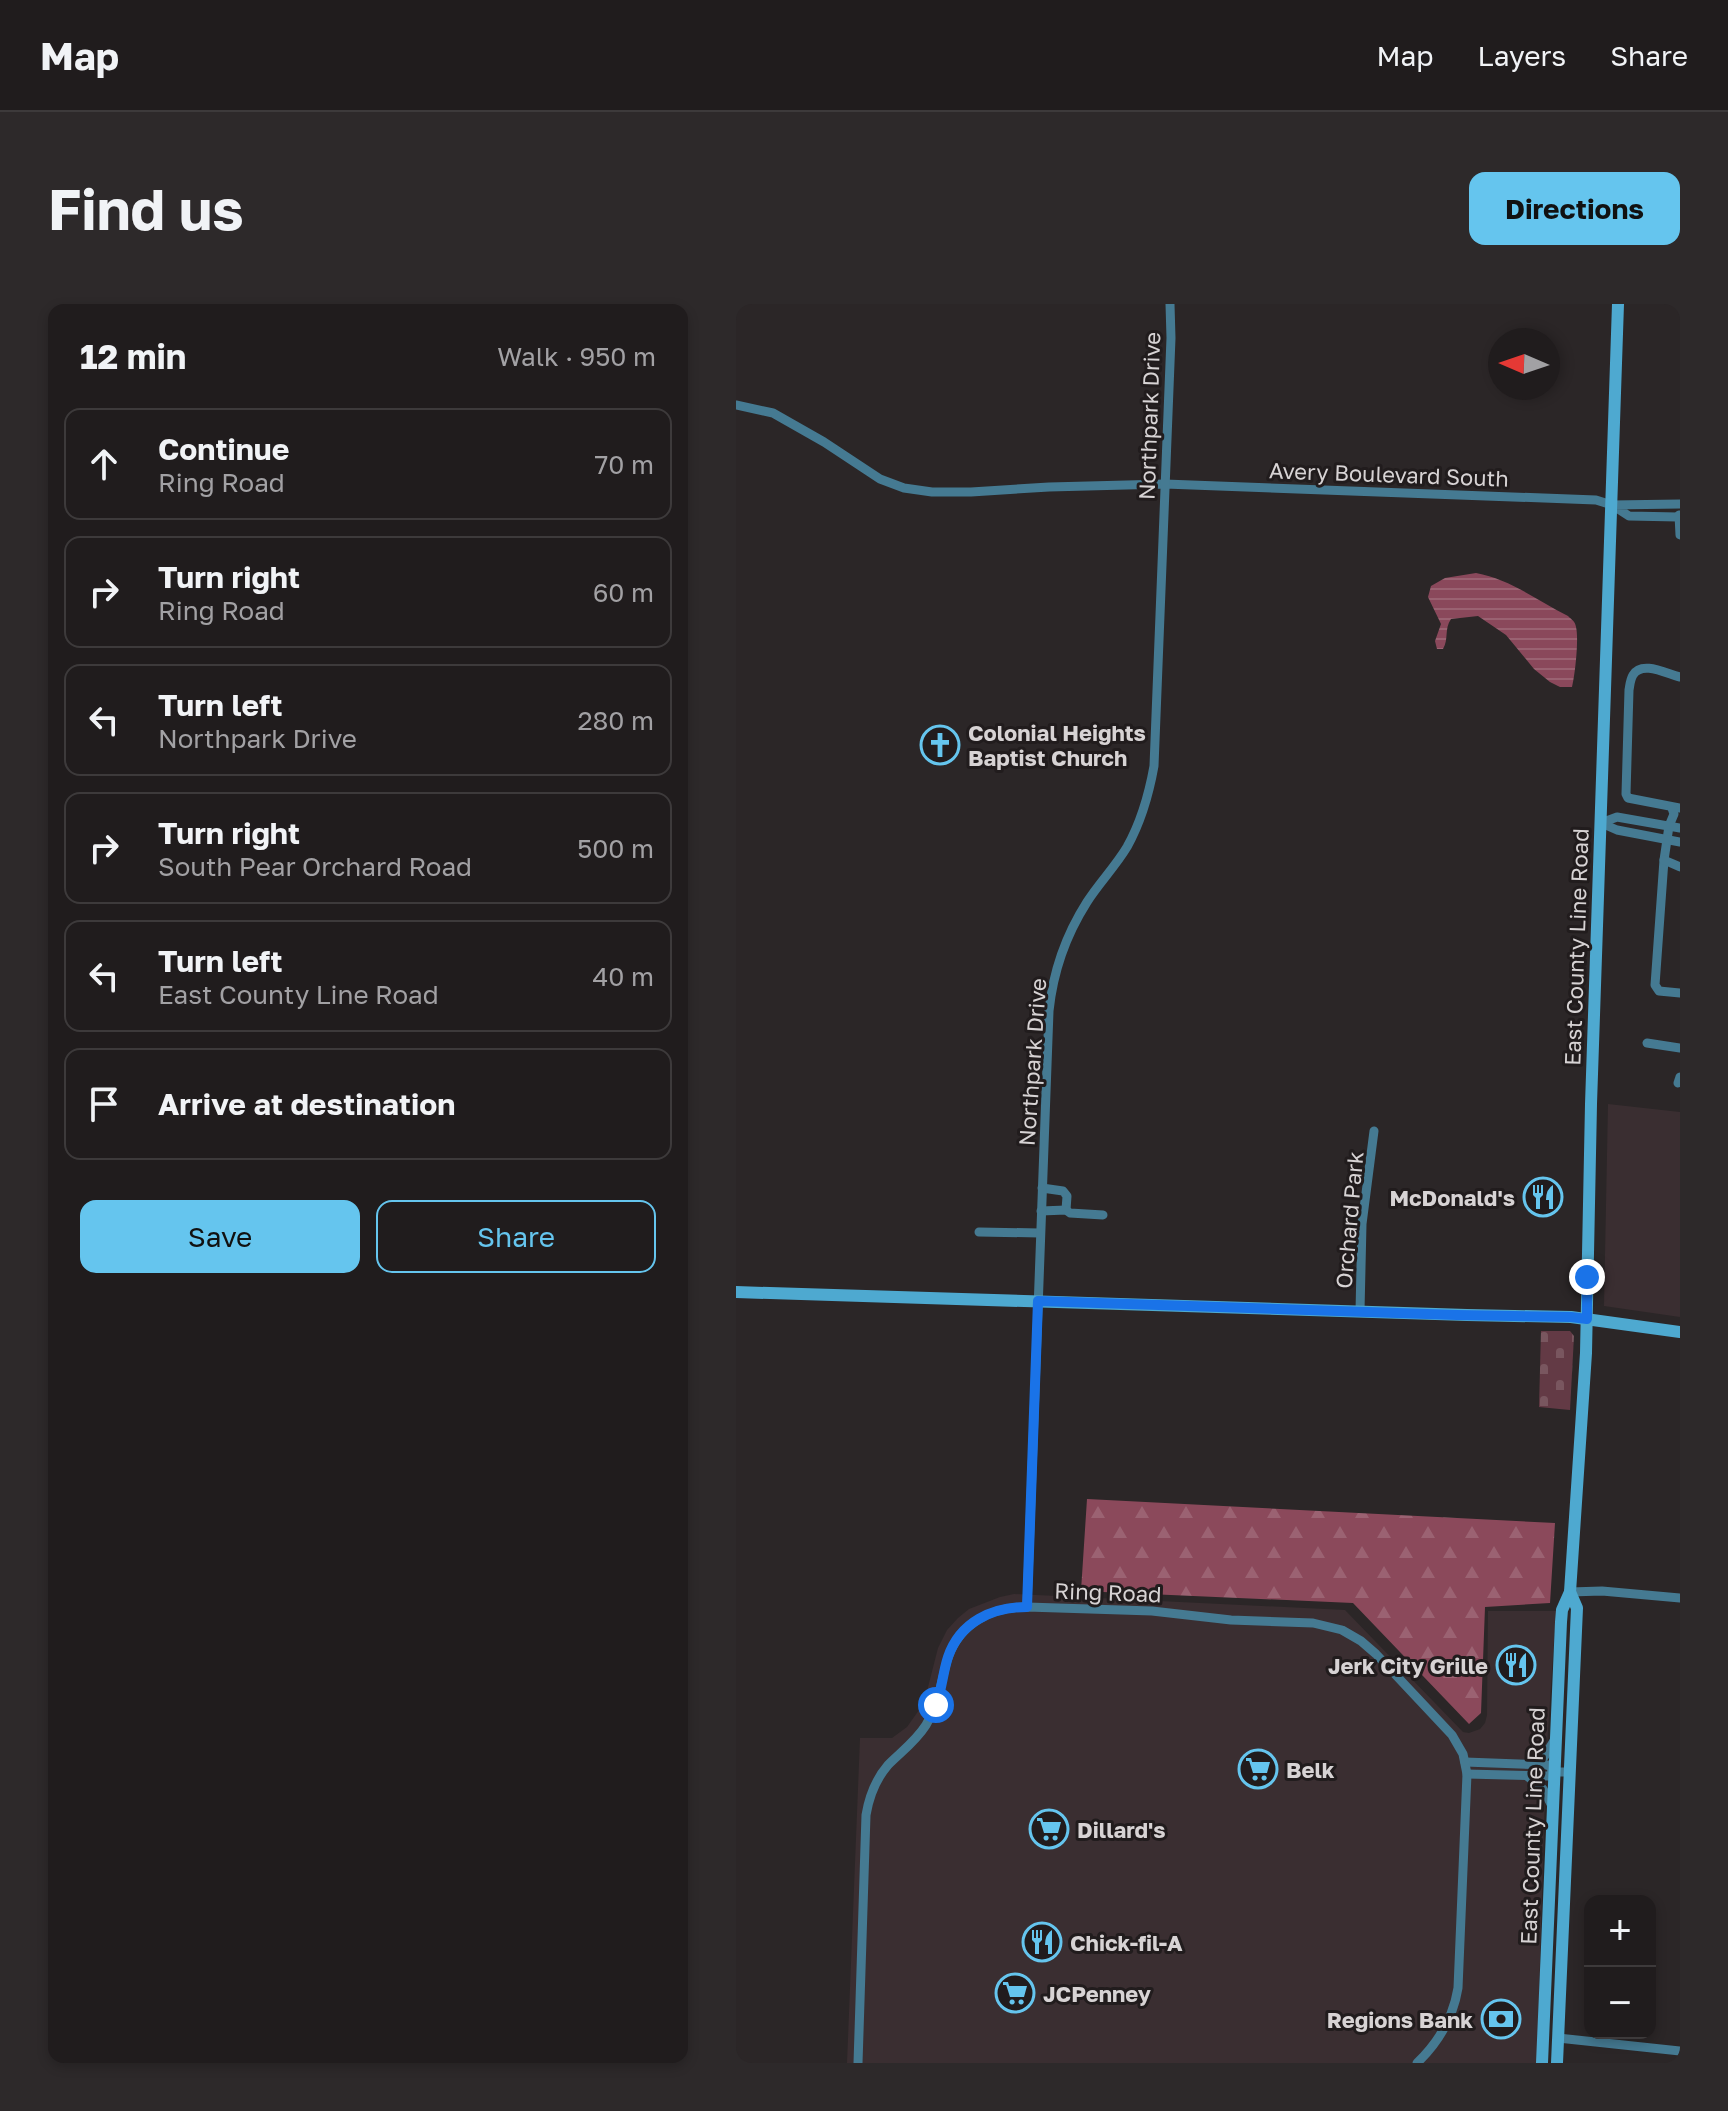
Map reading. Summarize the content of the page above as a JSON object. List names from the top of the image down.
{
  "streets": {
    "main road": ["East County Line Road"],
    "street": [
      "Northpark Drive",
      "Avery Boulevard South",
      "Orchard Park",
      "Ring Road"
    ]
  },
  "crossings": [
    ["Northpark Drive", "Avery Boulevard South"],
    ["Northpark Drive", "Ring Road"],
    ["Avery Boulevard South", "East County Line Road"]
  ],
  "places": {
    "church": ["Colonial Heights Baptist Church"],
    "restaurant": ["McDonald's", "Jerk City Grille", "Chick-fil-A"],
    "supermarket": ["Belk", "Dillard's", "JCPenney"],
    "bank": ["Regions Bank"]
  },
  "north": "left",
  "page": {
    "header": "Map",
    "nav": ["Map", "Layers", "Share"],
    "buttons": [
      "Directions",
      ["Save", "Share"]
    ],
    "title": "Find us",
    "heading": ["12 min", "Walk · 950 m"],
    "list": [
      ["Continue", "Ring Road", "70 m"],
      ["Turn right", "Ring Road", "60 m"],
      ["Turn left", "Northpark Drive", "280 m"],
      ["Turn right", "South Pear Orchard Road", "500 m"],
      ["Turn left", "East County Line Road", "40 m"],
      "Arrive at destination"
    ],
    "map_buttons": ["+", "−"]
  }
}
